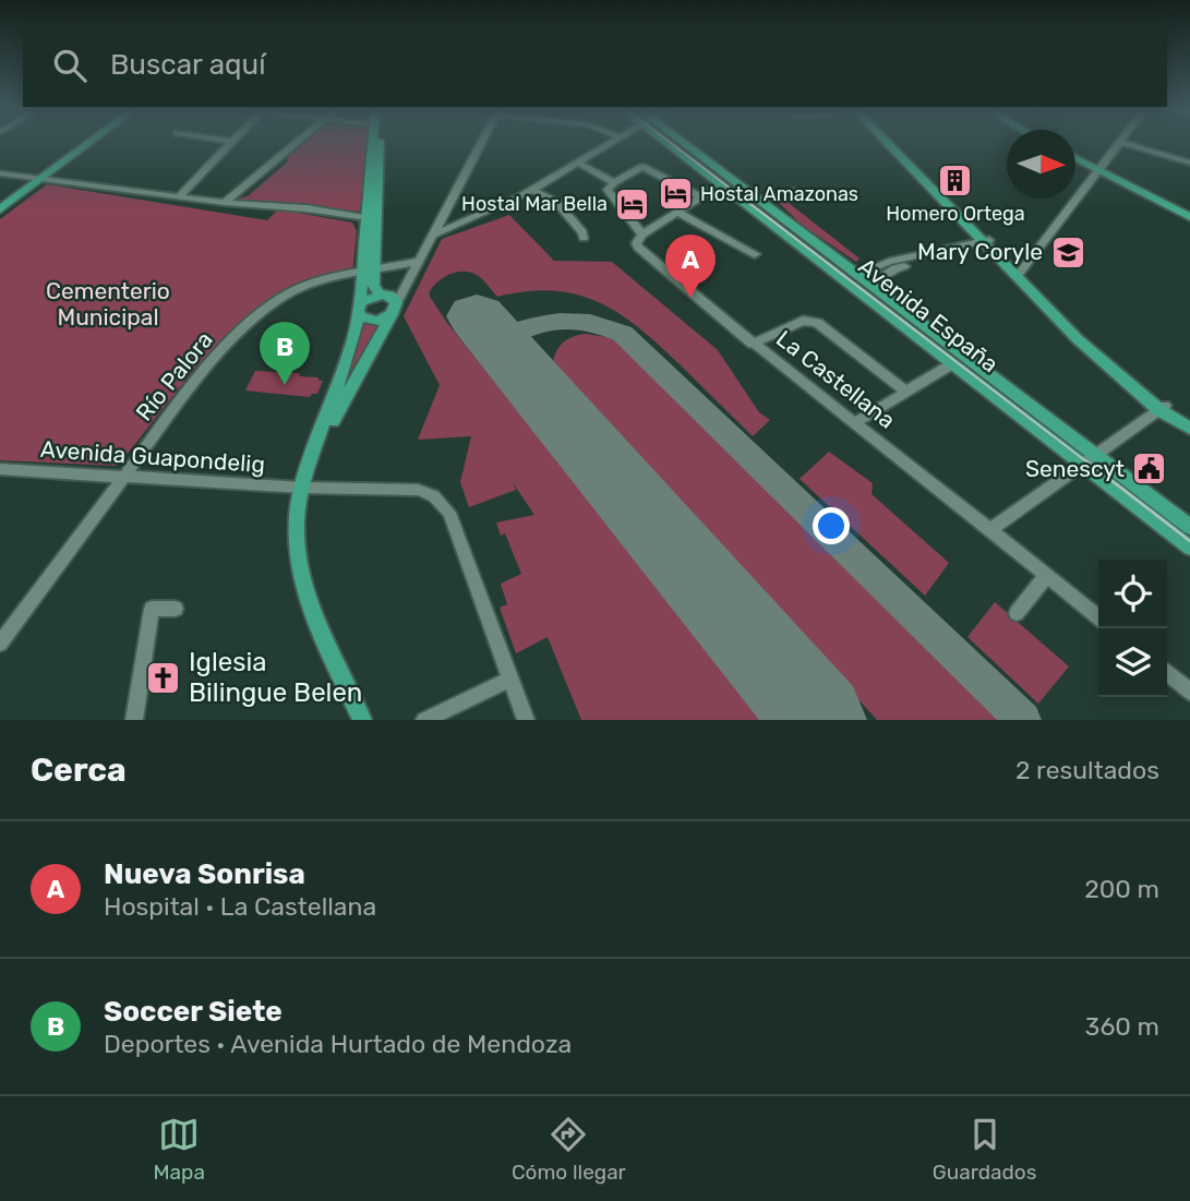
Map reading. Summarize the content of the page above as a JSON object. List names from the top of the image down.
{
  "streets": {
    "main road": ["Avenida España"],
    "street": ["Río Palora", "La Castellana", "Avenida Guapondelig"]
  },
  "crossings": [
    ["Río Palora", "Avenida Guapondelig"]
  ],
  "parks": ["Cementerio Municipal"],
  "places": {
    "building": ["Homero Ortega"],
    "hotel": ["Hostal Amazonas", "Hostal Mar Bella"],
    "school or university": ["Mary Coryle"],
    "public building": ["Senescyt"],
    "church": ["Iglesia Bilingue Belen"]
  },
  "north": "right",
  "page": {
    "search": "Buscar aquí",
    "pins": ["A", "B"],
    "heading": ["Cerca", "2 resultados"],
    "list": [
      {
        "mark": "A",
        "name": "Nueva Sonrisa",
        "note": "Hospital · La Castellana",
        "value": "200 m"
      },
      {
        "mark": "B",
        "name": "Soccer Siete",
        "note": "Deportes · Avenida Hurtado de Mendoza",
        "value": "360 m"
      }
    ],
    "nav": ["Mapa", "Cómo llegar", "Guardados"]
  }
}
